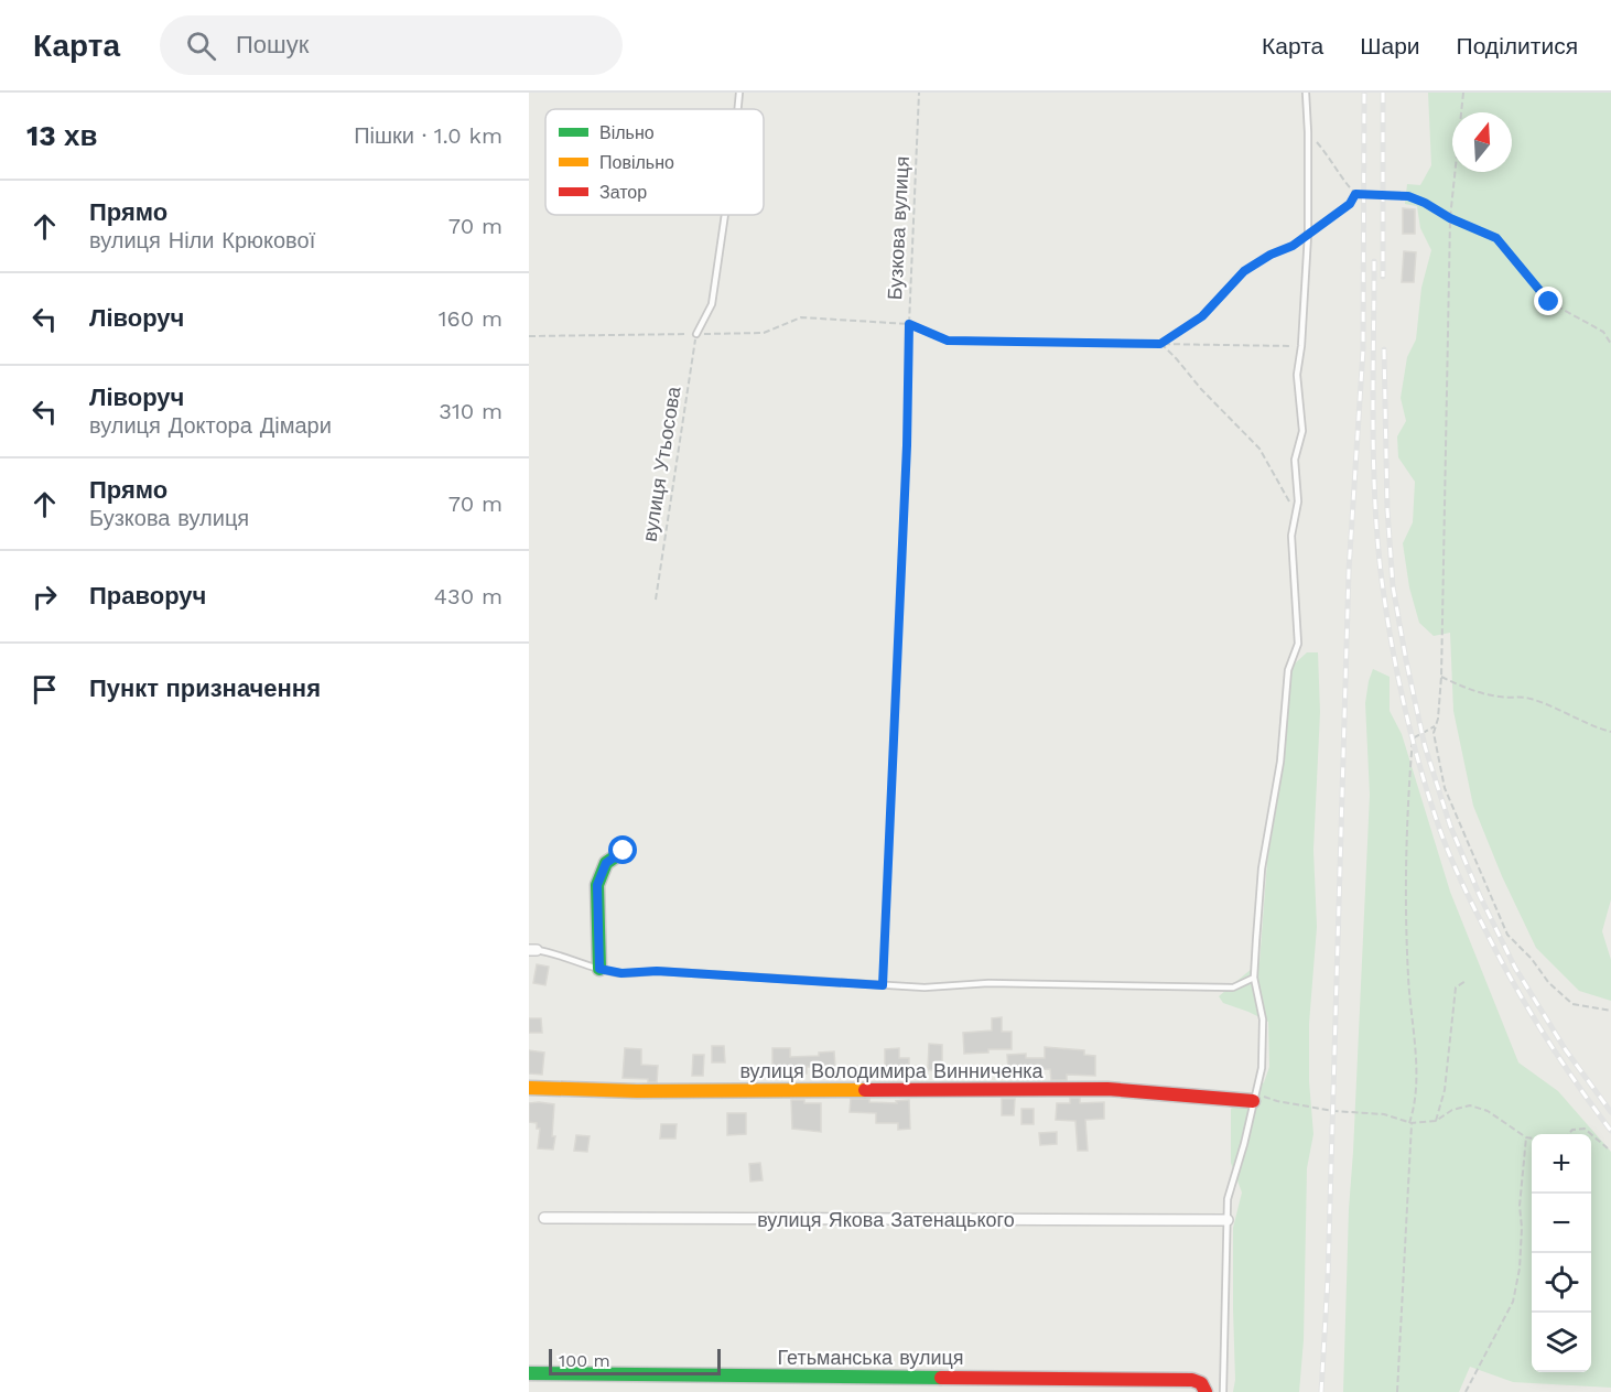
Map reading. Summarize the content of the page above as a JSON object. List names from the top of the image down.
{
  "streets": {
    "street": ["вулиця Володимира Винниченка", "вулиця Якова Затенацького", "Гетьманська вулиця"],
    "path": ["Бузкова вулиця", "вулиця Утьосова"]
  },
  "legend": ["Вільно", "Повільно", "Затор"],
  "scale_bar": "100 m",
  "north": "top",
  "page": {
    "header": "Карта",
    "search": "Пошук",
    "nav": ["Карта", "Шари", "Поділитися"],
    "heading": ["13 хв", "Пішки · 1.0 km"],
    "list": [
      ["Прямо", "вулиця Ніли Крюкової", "70 m"],
      ["Ліворуч", "160 m"],
      ["Ліворуч", "вулиця Доктора Дімари", "310 m"],
      ["Прямо", "Бузкова вулиця", "70 m"],
      ["Праворуч", "430 m"],
      "Пункт призначення"
    ],
    "map_buttons": ["+", "−"],
    "scale": "100 m"
  }
}
